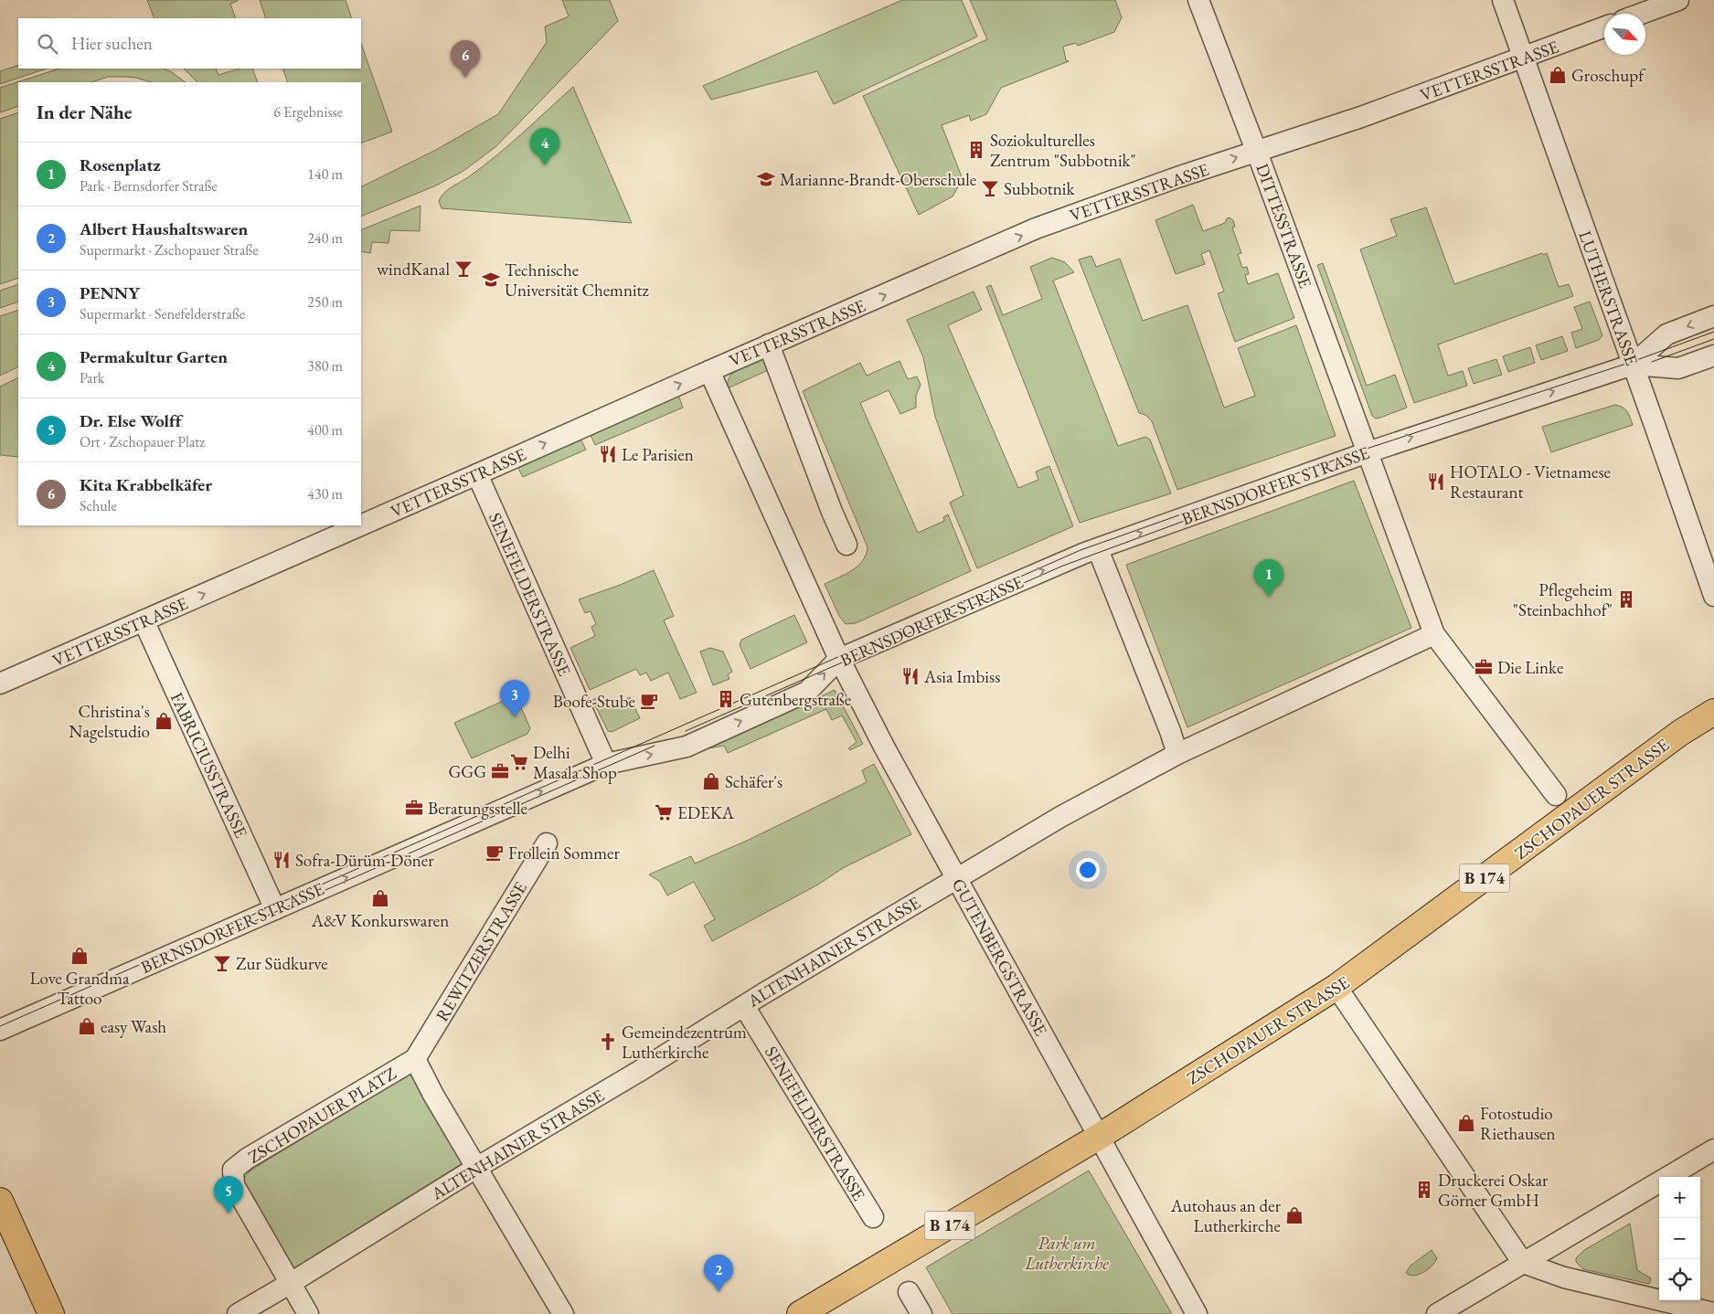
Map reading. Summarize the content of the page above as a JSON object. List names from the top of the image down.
{
  "streets": {
    "main road": ["ZSCHOPAUER STRASSE", "B 174"],
    "street": [
      "VETTERSSTRASSE",
      "DITTESSTRASSE",
      "LUTHERSTRASSE",
      "BERNSDORFER STRASSE",
      "SENEFELDERSTRASSE",
      "FABRICIUSSTRASSE",
      "REWITZERSTRASSE",
      "ALTENHAINER STRASSE",
      "GUTENBERGSTRASSE",
      "ZSCHOPAUER PLATZ"
    ]
  },
  "crossings": [
    ["VETTERSSTRASSE", "DITTESSTRASSE"],
    ["VETTERSSTRASSE", "LUTHERSTRASSE"],
    ["VETTERSSTRASSE", "SENEFELDERSTRASSE"],
    ["VETTERSSTRASSE", "FABRICIUSSTRASSE"],
    ["VETTERSSTRASSE", "GUTENBERGSTRASSE"],
    ["DITTESSTRASSE", "BERNSDORFER STRASSE"],
    ["DITTESSTRASSE", "ALTENHAINER STRASSE"],
    ["LUTHERSTRASSE", "BERNSDORFER STRASSE"],
    ["BERNSDORFER STRASSE", "SENEFELDERSTRASSE"],
    ["BERNSDORFER STRASSE", "FABRICIUSSTRASSE"],
    ["BERNSDORFER STRASSE", "GUTENBERGSTRASSE"],
    ["SENEFELDERSTRASSE", "ALTENHAINER STRASSE"],
    ["ZSCHOPAUER STRASSE", "GUTENBERGSTRASSE"],
    ["REWITZERSTRASSE", "ZSCHOPAUER PLATZ"],
    ["ALTENHAINER STRASSE", "GUTENBERGSTRASSE"],
    ["ALTENHAINER STRASSE", "ZSCHOPAUER PLATZ"]
  ],
  "one_way": ["VETTERSSTRASSE", "BERNSDORFER STRASSE"],
  "parks": ["Park um Lutherkirche"],
  "places": {
    "shop": [
      "Groschupf",
      "Christina's Nagelstudio",
      "Schäfer's",
      "A&V Konkurswaren",
      "Love Grandma Tattoo",
      "easy Wash",
      "Fotostudio Riethausen",
      "Autohaus an der Lutherkirche"
    ],
    "building": [
      "Soziokulturelles Zentrum \"Subbotnik\"",
      "Pflegeheim \"Steinbachhof\"",
      "Gutenbergstraße",
      "Druckerei Oskar Görner GmbH"
    ],
    "school or university": ["Marianne-Brandt-Oberschule", "Technische Universität Chemnitz"],
    "bar": ["Subbotnik", "windKanal", "Zur Südkurve"],
    "restaurant": [
      "Le Parisien",
      "HOTALO - Vietnamese Restaurant",
      "Asia Imbiss",
      "Sofra-Dürüm-Döner"
    ],
    "office": ["Die Linke", "GGG", "Beratungsstelle"],
    "cafe": ["Boofe-Stube", "Frollein Sommer"],
    "supermarket": ["Delhi Masala Shop", "EDEKA"],
    "church": ["Gemeindezentrum Lutherkirche"]
  },
  "north": "bottom right",
  "page": {
    "search": "Hier suchen",
    "pins": [
      "6",
      "4",
      "1",
      "3",
      "5",
      "2"
    ],
    "heading": ["In der Nähe", "6 Ergebnisse"],
    "list": [
      {
        "mark": "1",
        "name": "Rosenplatz",
        "note": "Park · Bernsdorfer Straße",
        "value": "140 m"
      },
      {
        "mark": "2",
        "name": "Albert Haushaltswaren",
        "note": "Supermarkt · Zschopauer Straße",
        "value": "240 m"
      },
      {
        "mark": "3",
        "name": "PENNY",
        "note": "Supermarkt · Senefelderstraße",
        "value": "250 m"
      },
      {
        "mark": "4",
        "name": "Permakultur Garten",
        "note": "Park",
        "value": "380 m"
      },
      {
        "mark": "5",
        "name": "Dr. Else Wolff",
        "note": "Ort · Zschopauer Platz",
        "value": "400 m"
      },
      {
        "mark": "6",
        "name": "Kita Krabbelkäfer",
        "note": "Schule",
        "value": "430 m"
      }
    ],
    "map_buttons": ["+", "−"]
  }
}
